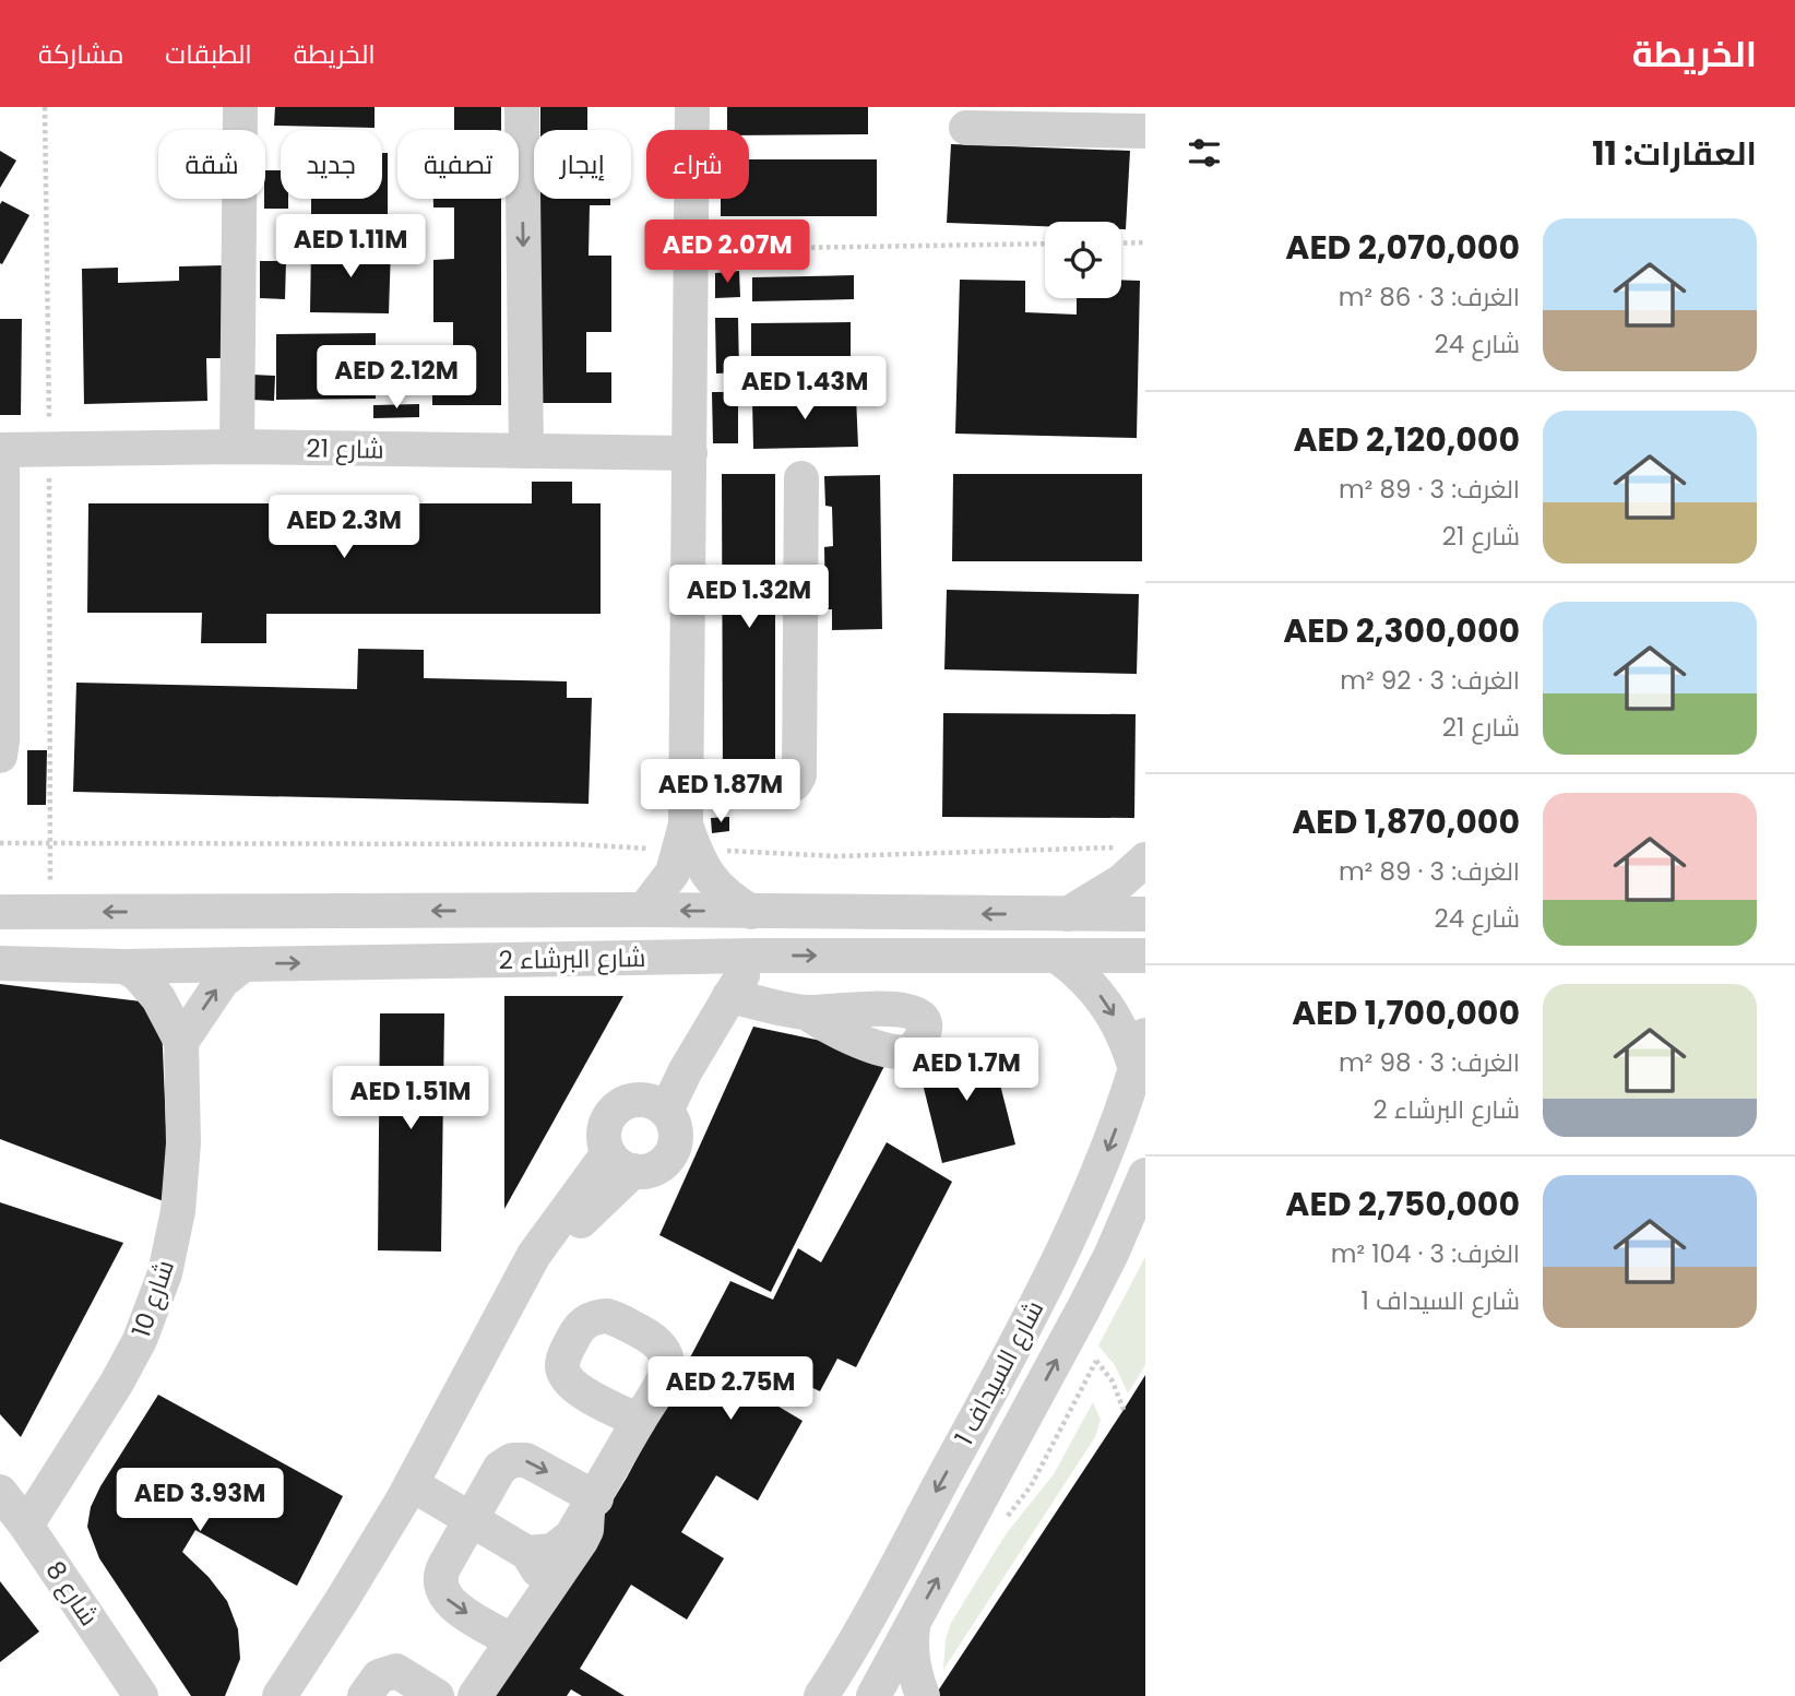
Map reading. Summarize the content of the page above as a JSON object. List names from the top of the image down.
{
  "streets": {
    "street": [
      "شارع 21",
      "شارع البرشاء 2",
      "شارع 10",
      "شارع السيداف 1",
      "شارع 8"
    ]
  },
  "crossings": [
    ["شارع البرشاء 2", "شارع 10"],
    ["شارع 10", "شارع 8"]
  ],
  "page": {
    "header": "الخريطة",
    "nav": ["الخريطة", "الطبقات", "مشاركة"],
    "heading": "العقارات: 11",
    "chip": [
      "شراء",
      "إيجار",
      "تصفية",
      "جديد",
      "شقة"
    ],
    "list": [
      {
        "name": "AED 2,070,000",
        "note": "الغرف: 3 · 86 m² · شارع 24"
      },
      {
        "name": "AED 2,120,000",
        "note": "الغرف: 3 · 89 m² · شارع 21"
      },
      {
        "name": "AED 2,300,000",
        "note": "الغرف: 3 · 92 m² · شارع 21"
      },
      {
        "name": "AED 1,870,000",
        "note": "الغرف: 3 · 89 m² · شارع 24"
      },
      {
        "name": "AED 1,700,000",
        "note": "الغرف: 3 · 98 m² · شارع البرشاء 2"
      },
      {
        "name": "AED 2,750,000",
        "note": "الغرف: 3 · 104 m² · شارع السيداف 1"
      }
    ],
    "price": [
      "AED 1.11M",
      "AED 2.07M",
      "AED 2.12M",
      "AED 1.43M",
      "AED 2.3M",
      "AED 1.32M",
      "AED 1.87M",
      "AED 1.7M",
      "AED 1.51M",
      "AED 2.75M",
      "AED 3.93M"
    ]
  }
}
